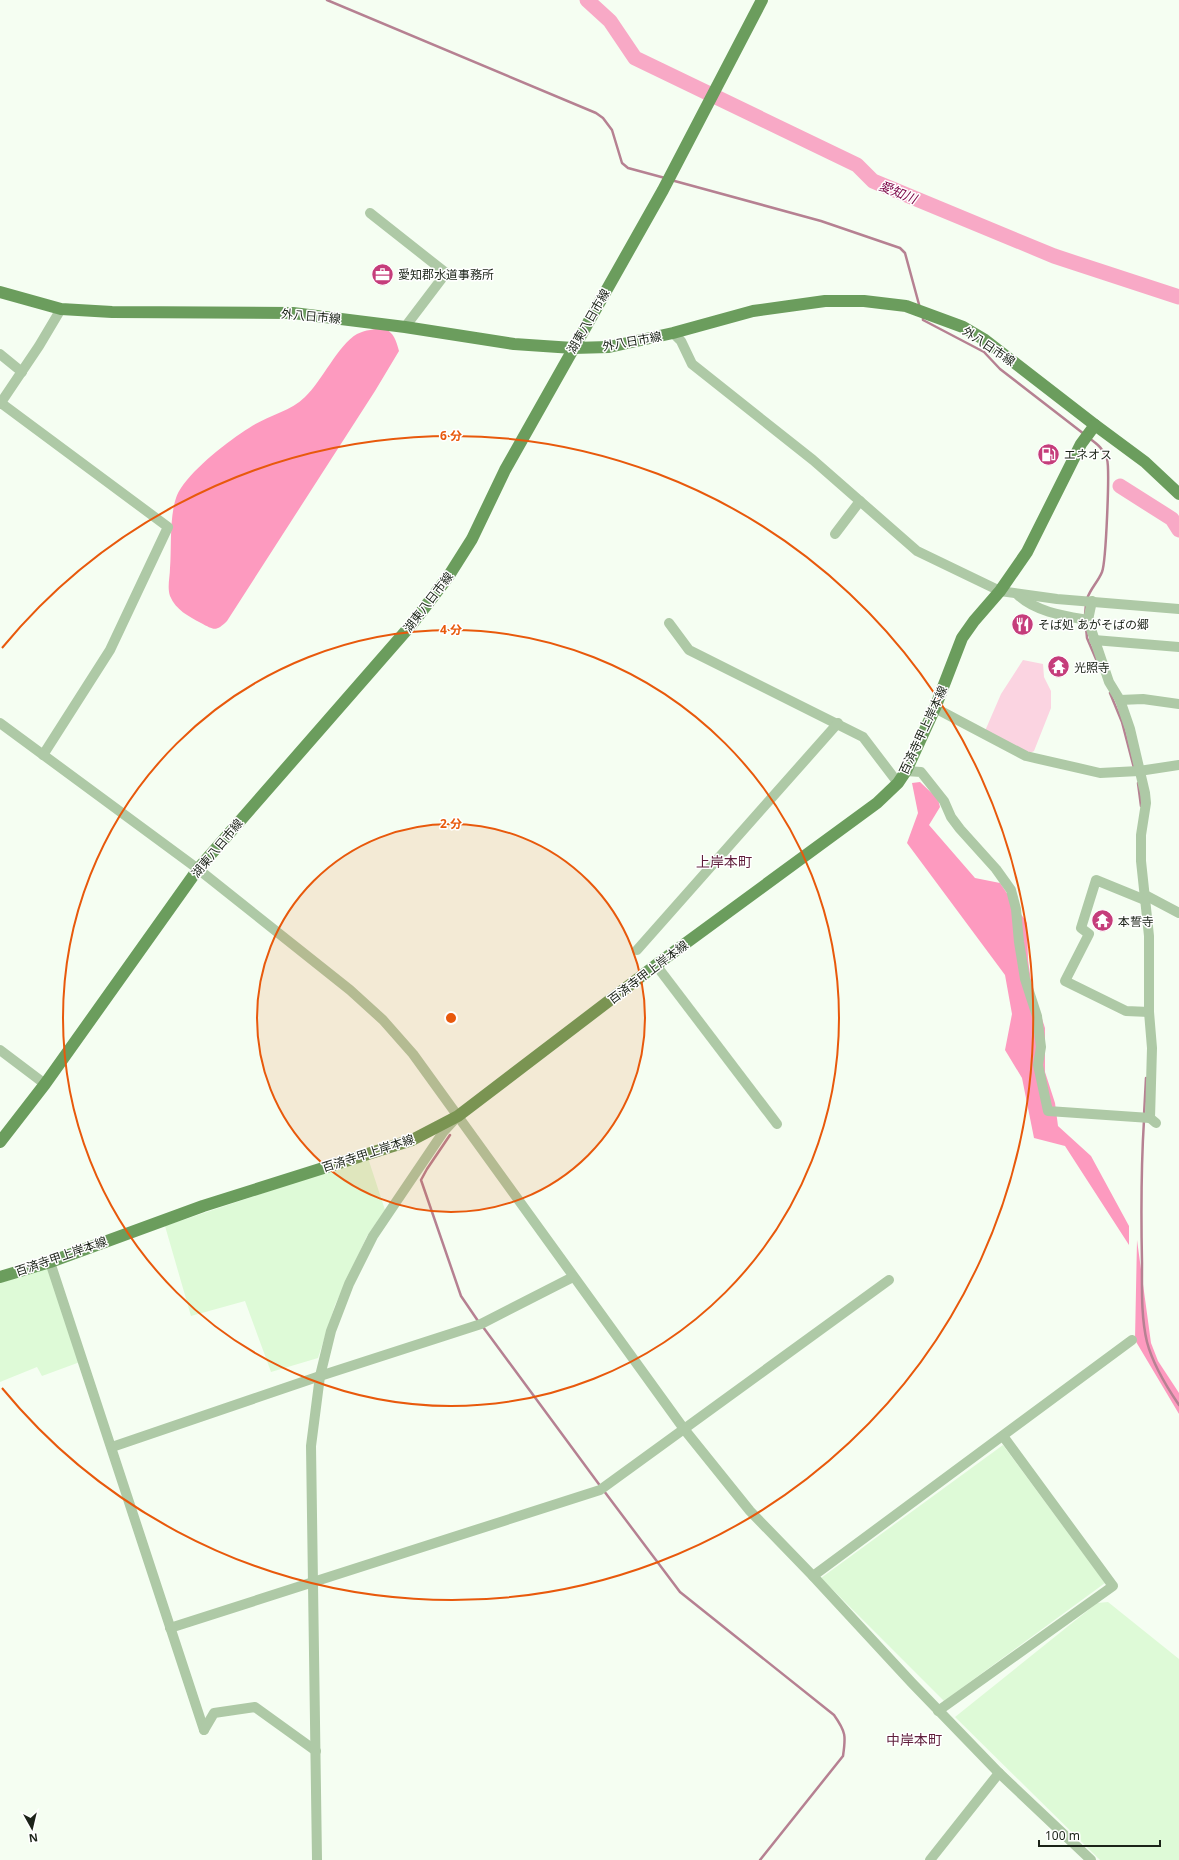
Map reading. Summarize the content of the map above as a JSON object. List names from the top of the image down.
{
  "streets": {
    "main road": ["外八日市線", "湖東八日市線", "百済寺甲上岸本線"]
  },
  "crossings": [
    ["外八日市線", "湖東八日市線"],
    ["外八日市線", "百済寺甲上岸本線"]
  ],
  "districts": ["上岸本町", "中岸本町"],
  "water": ["愛知川"],
  "places": {
    "office": ["愛知郡水道事務所"],
    "fuel station": ["エネオス"],
    "restaurant": ["そば処 あがそばの郷"],
    "temple": ["光照寺", "本誓寺"]
  },
  "scale_bar": "100 m",
  "north": "bottom",
  "rings": ["6 分", "4 分", "2 分"]
}
